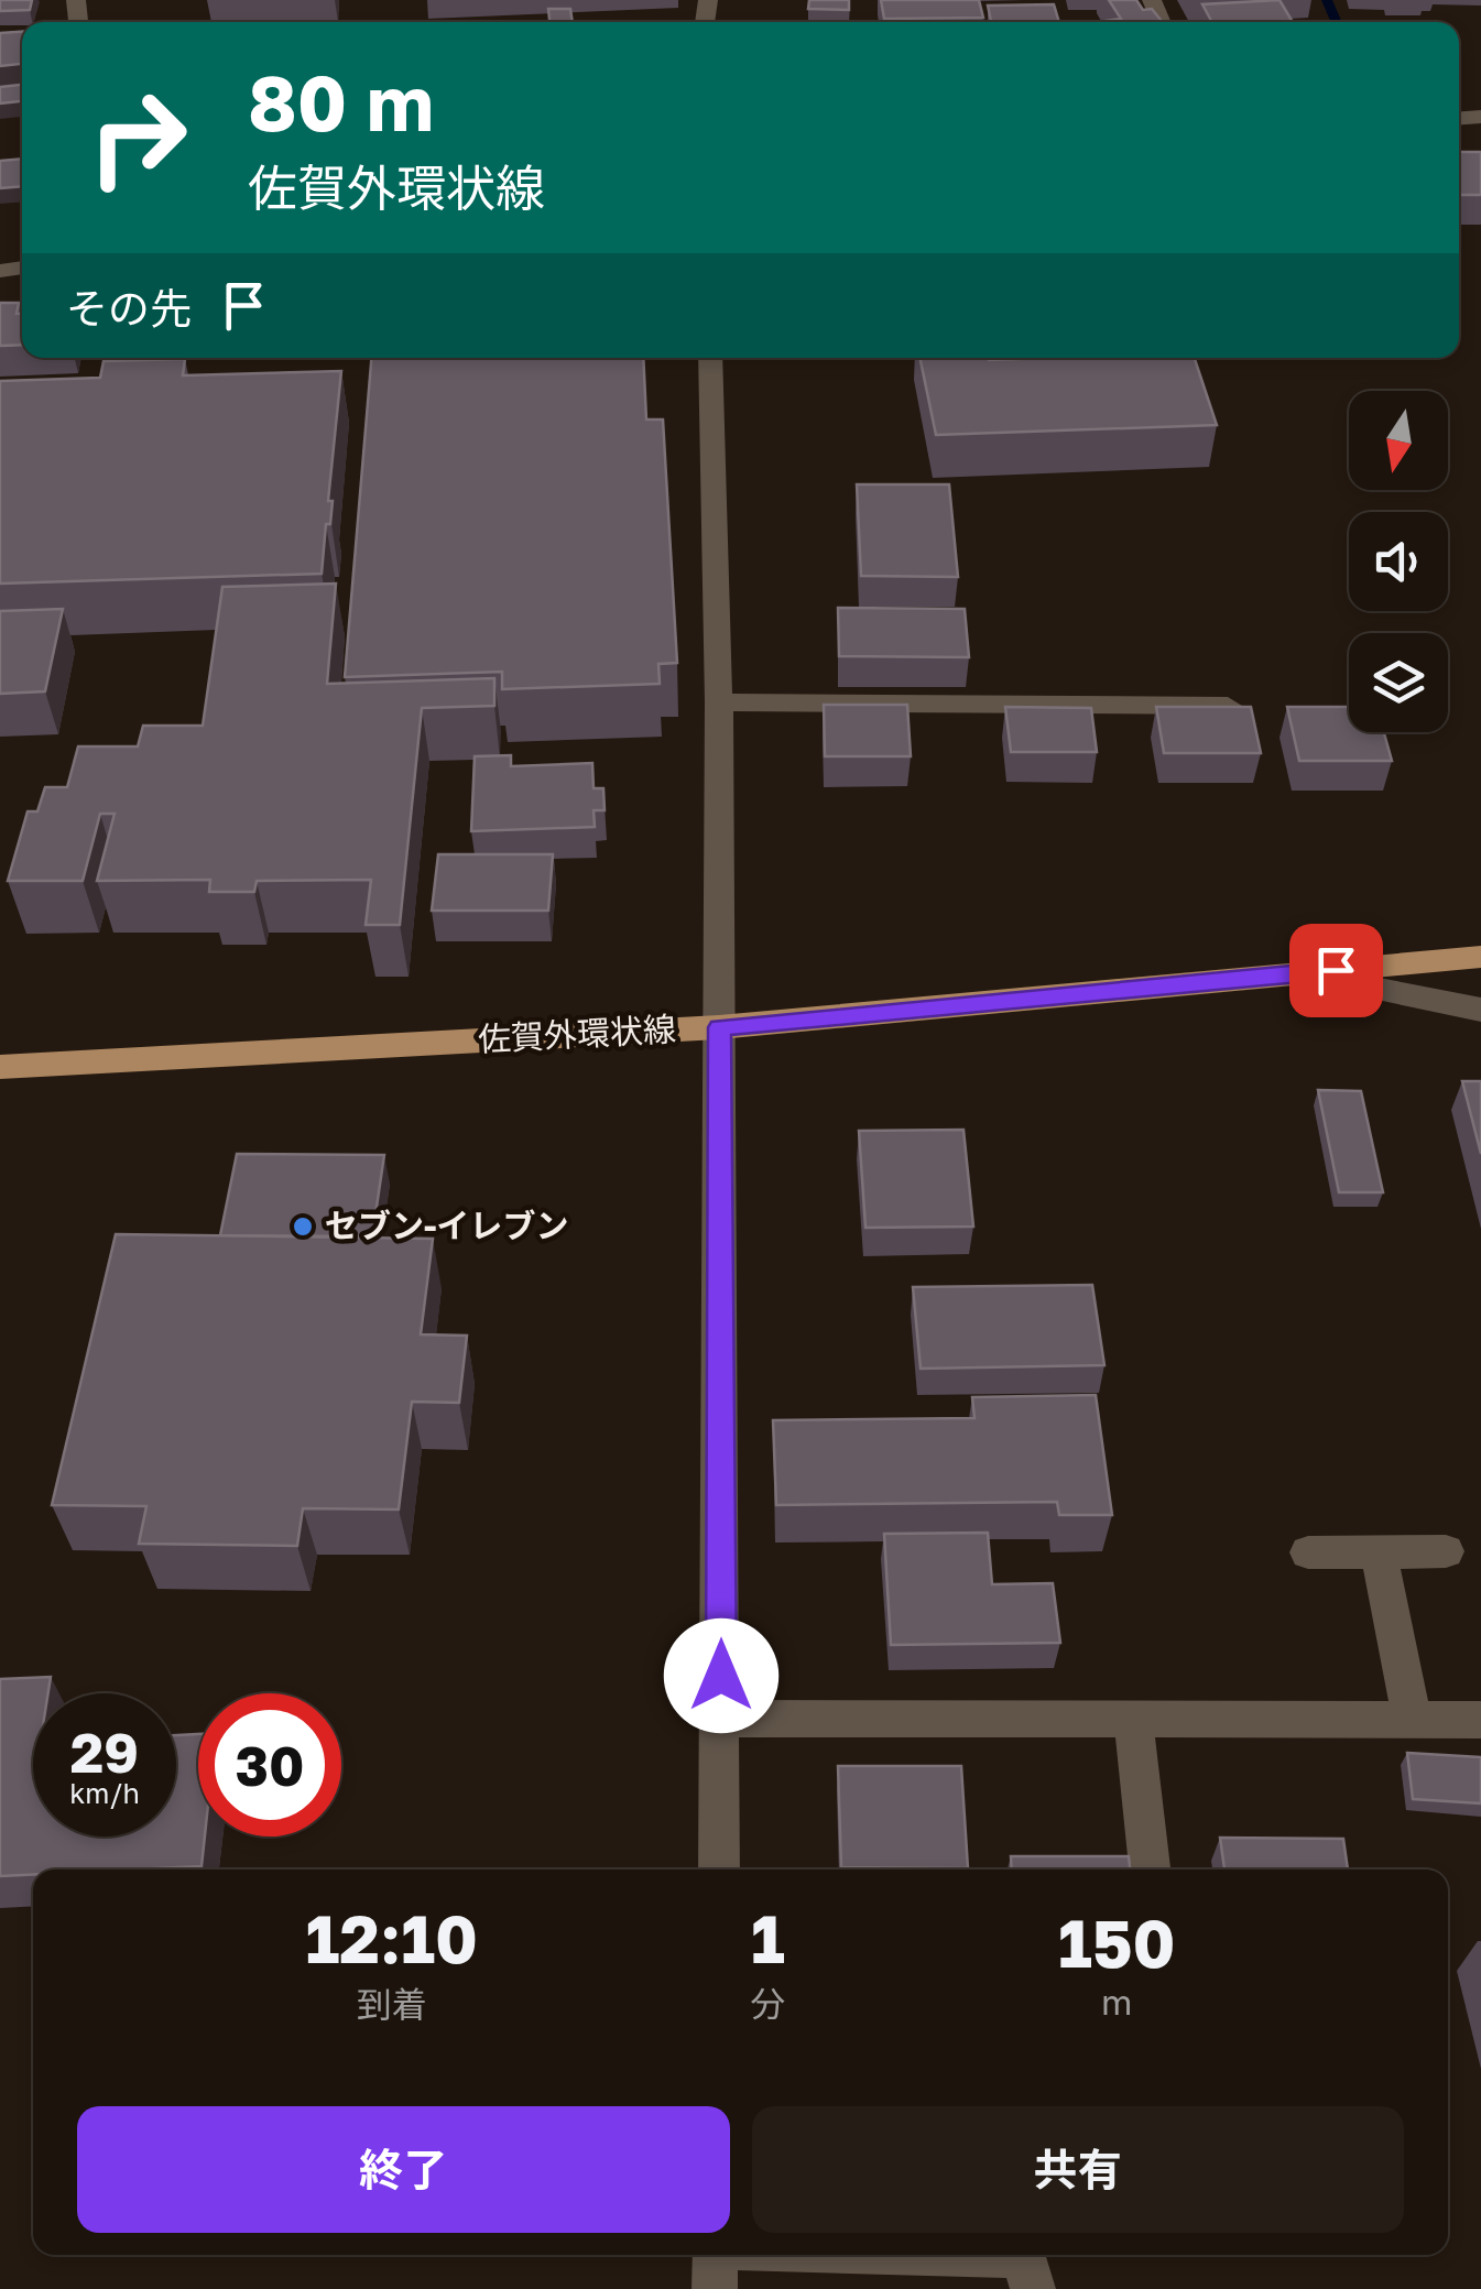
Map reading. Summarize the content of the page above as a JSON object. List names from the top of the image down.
{
  "streets": {
    "main road": ["佐賀外環状線"]
  },
  "places": ["セブン-イレブン"],
  "north": "bottom",
  "page": {
    "turn": ["80 m", "佐賀外環状線"],
    "then": "その先",
    "speed": "29 km/h",
    "limit": "30",
    "eta": [
      "12:10",
      "到着",
      "1",
      "分",
      "150",
      "m"
    ],
    "buttons": ["終了", "共有"]
  }
}
